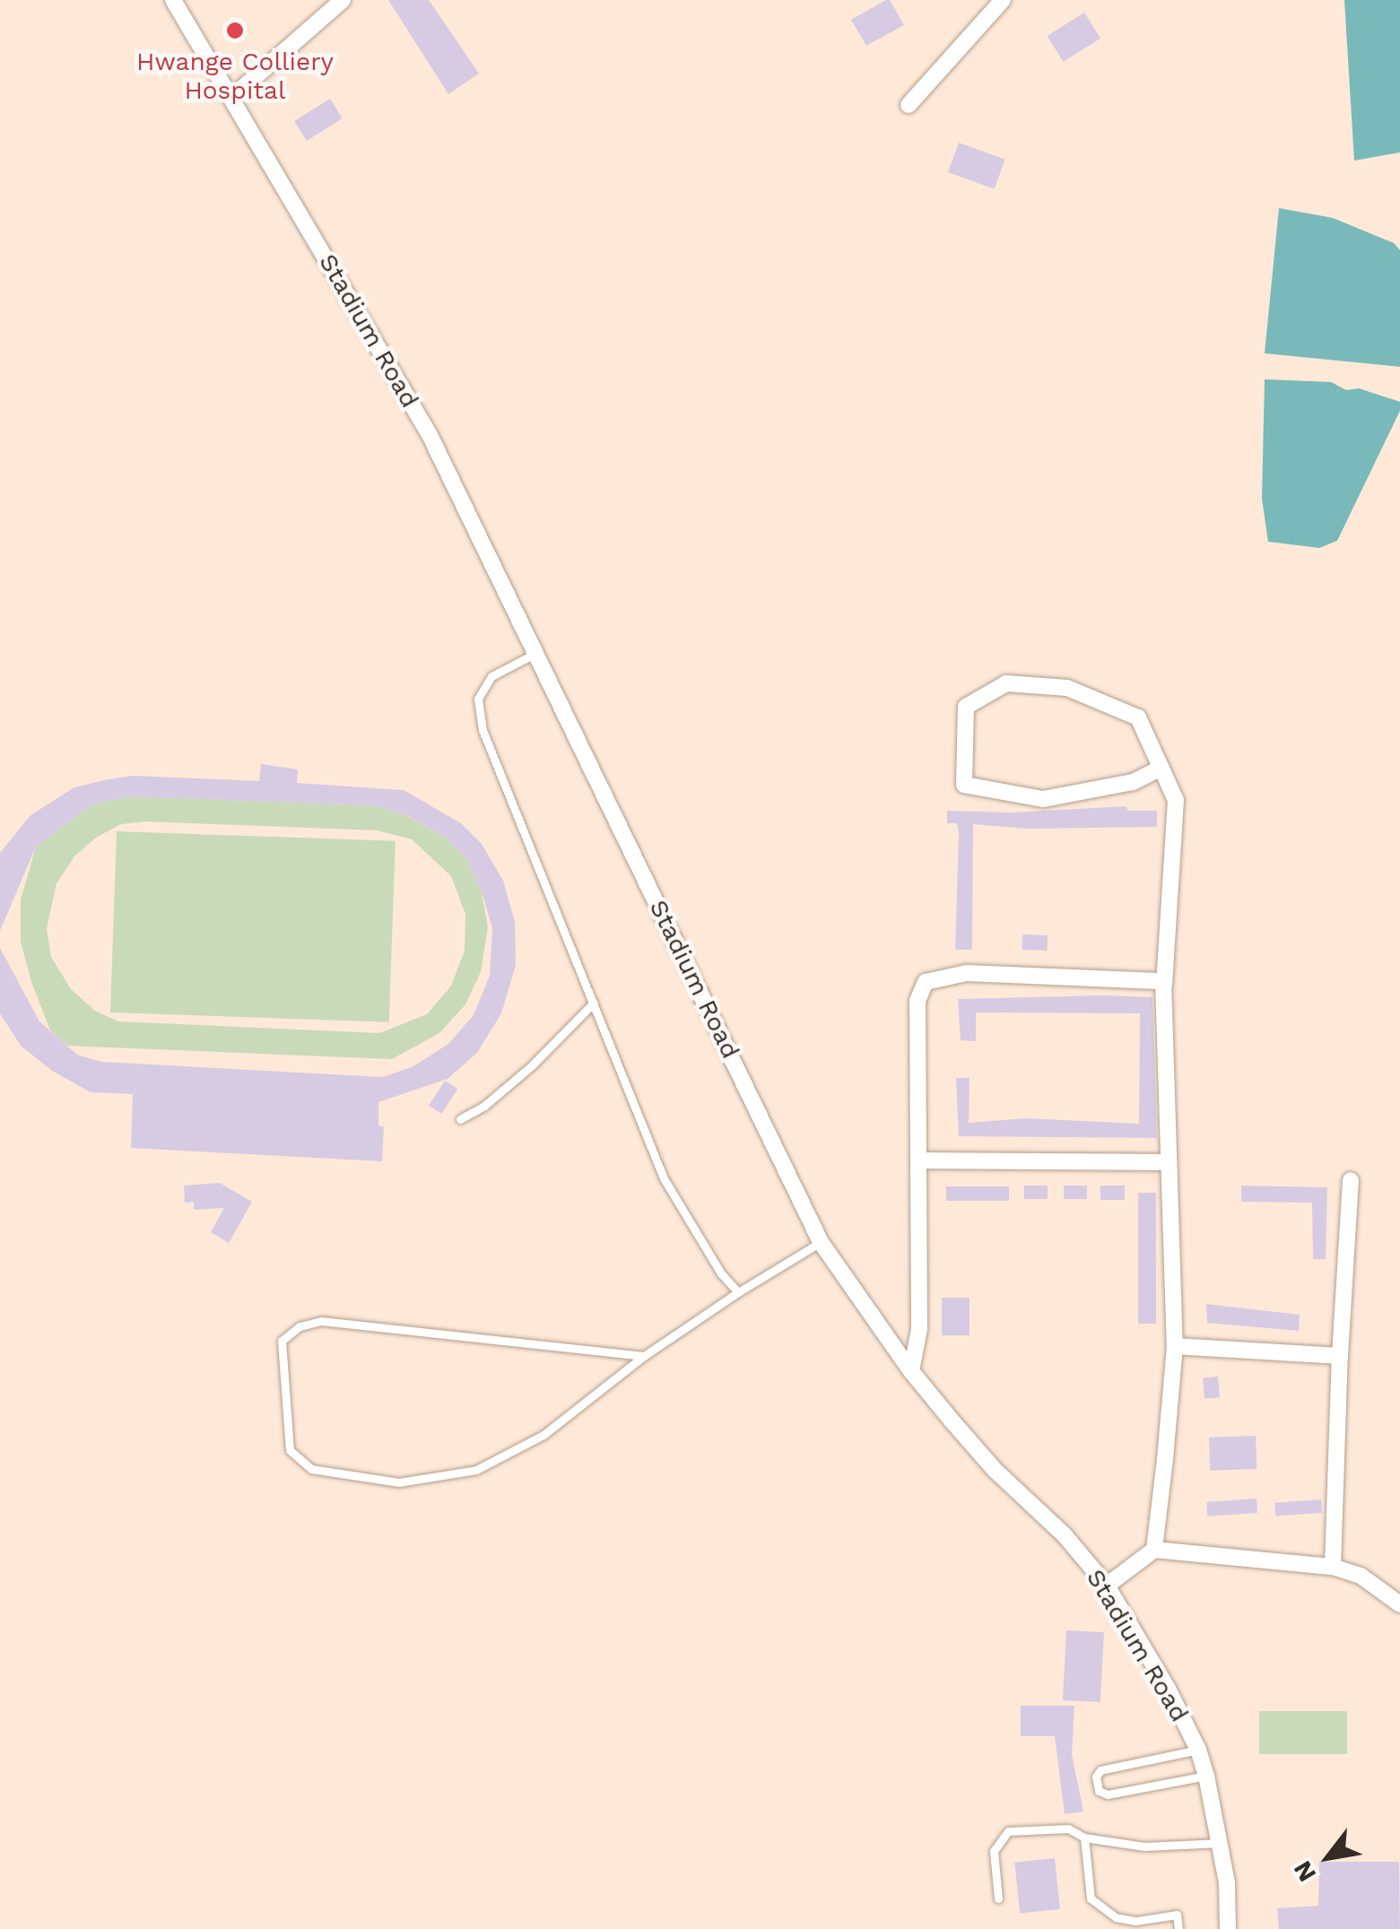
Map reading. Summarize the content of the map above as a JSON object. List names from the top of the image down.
{
  "streets": {
    "street": ["Stadium Road"]
  },
  "places": ["Hwange Colliery Hospital"],
  "north": "bottom left"
}
